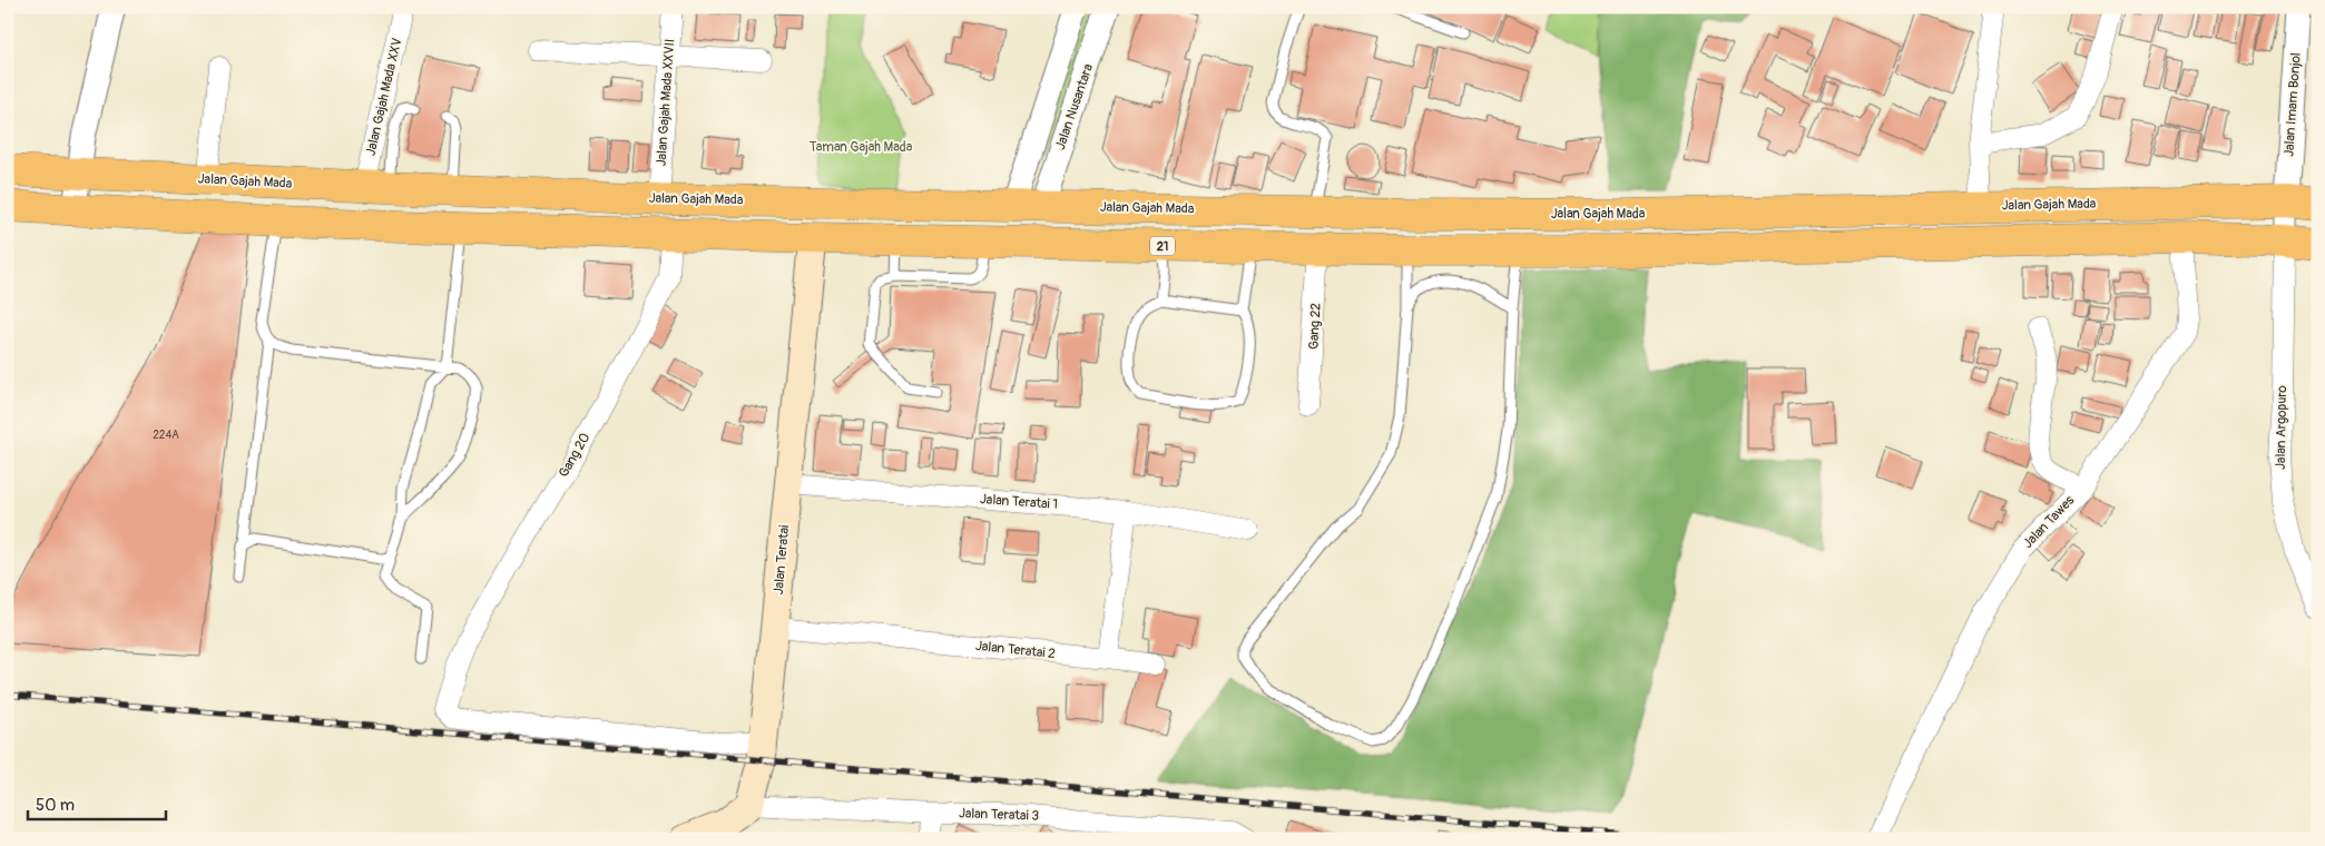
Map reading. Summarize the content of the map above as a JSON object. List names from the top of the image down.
{
  "streets": {
    "highway": ["Jalan Gajah Mada", "21"],
    "main road": ["Jalan Teratai"],
    "street": [
      "Jalan Gajah Mada XXV",
      "Jalan Gajah Mada XXVII",
      "Jalan Imam Bonjol",
      "Jalan Nusantara",
      "Gang 22",
      "Jalan Argopuro",
      "Gang 20",
      "Jalan Teratai 1",
      "Jalan Tawes",
      "Jalan Teratai 2",
      "Jalan Teratai 3"
    ]
  },
  "crossings": [
    ["Jalan Gajah Mada XXV", "Jalan Gajah Mada"],
    ["Jalan Gajah Mada XXVII", "Jalan Gajah Mada"],
    ["Jalan Imam Bonjol", "Jalan Gajah Mada"],
    ["Jalan Nusantara", "Jalan Gajah Mada"],
    ["21", "Gang 22"],
    ["21", "Jalan Argopuro"],
    ["21", "Gang 20"],
    ["21", "Jalan Tawes"],
    ["21", "Jalan Teratai"],
    ["Gang 20", "Jalan Teratai"],
    ["Jalan Teratai 1", "Jalan Teratai"],
    ["Jalan Teratai", "Jalan Teratai 2"],
    ["Jalan Teratai", "Jalan Teratai 3"]
  ],
  "parks": ["Taman Gajah Mada"],
  "house_numbers": ["224A"],
  "scale_bar": "50 m"
}
